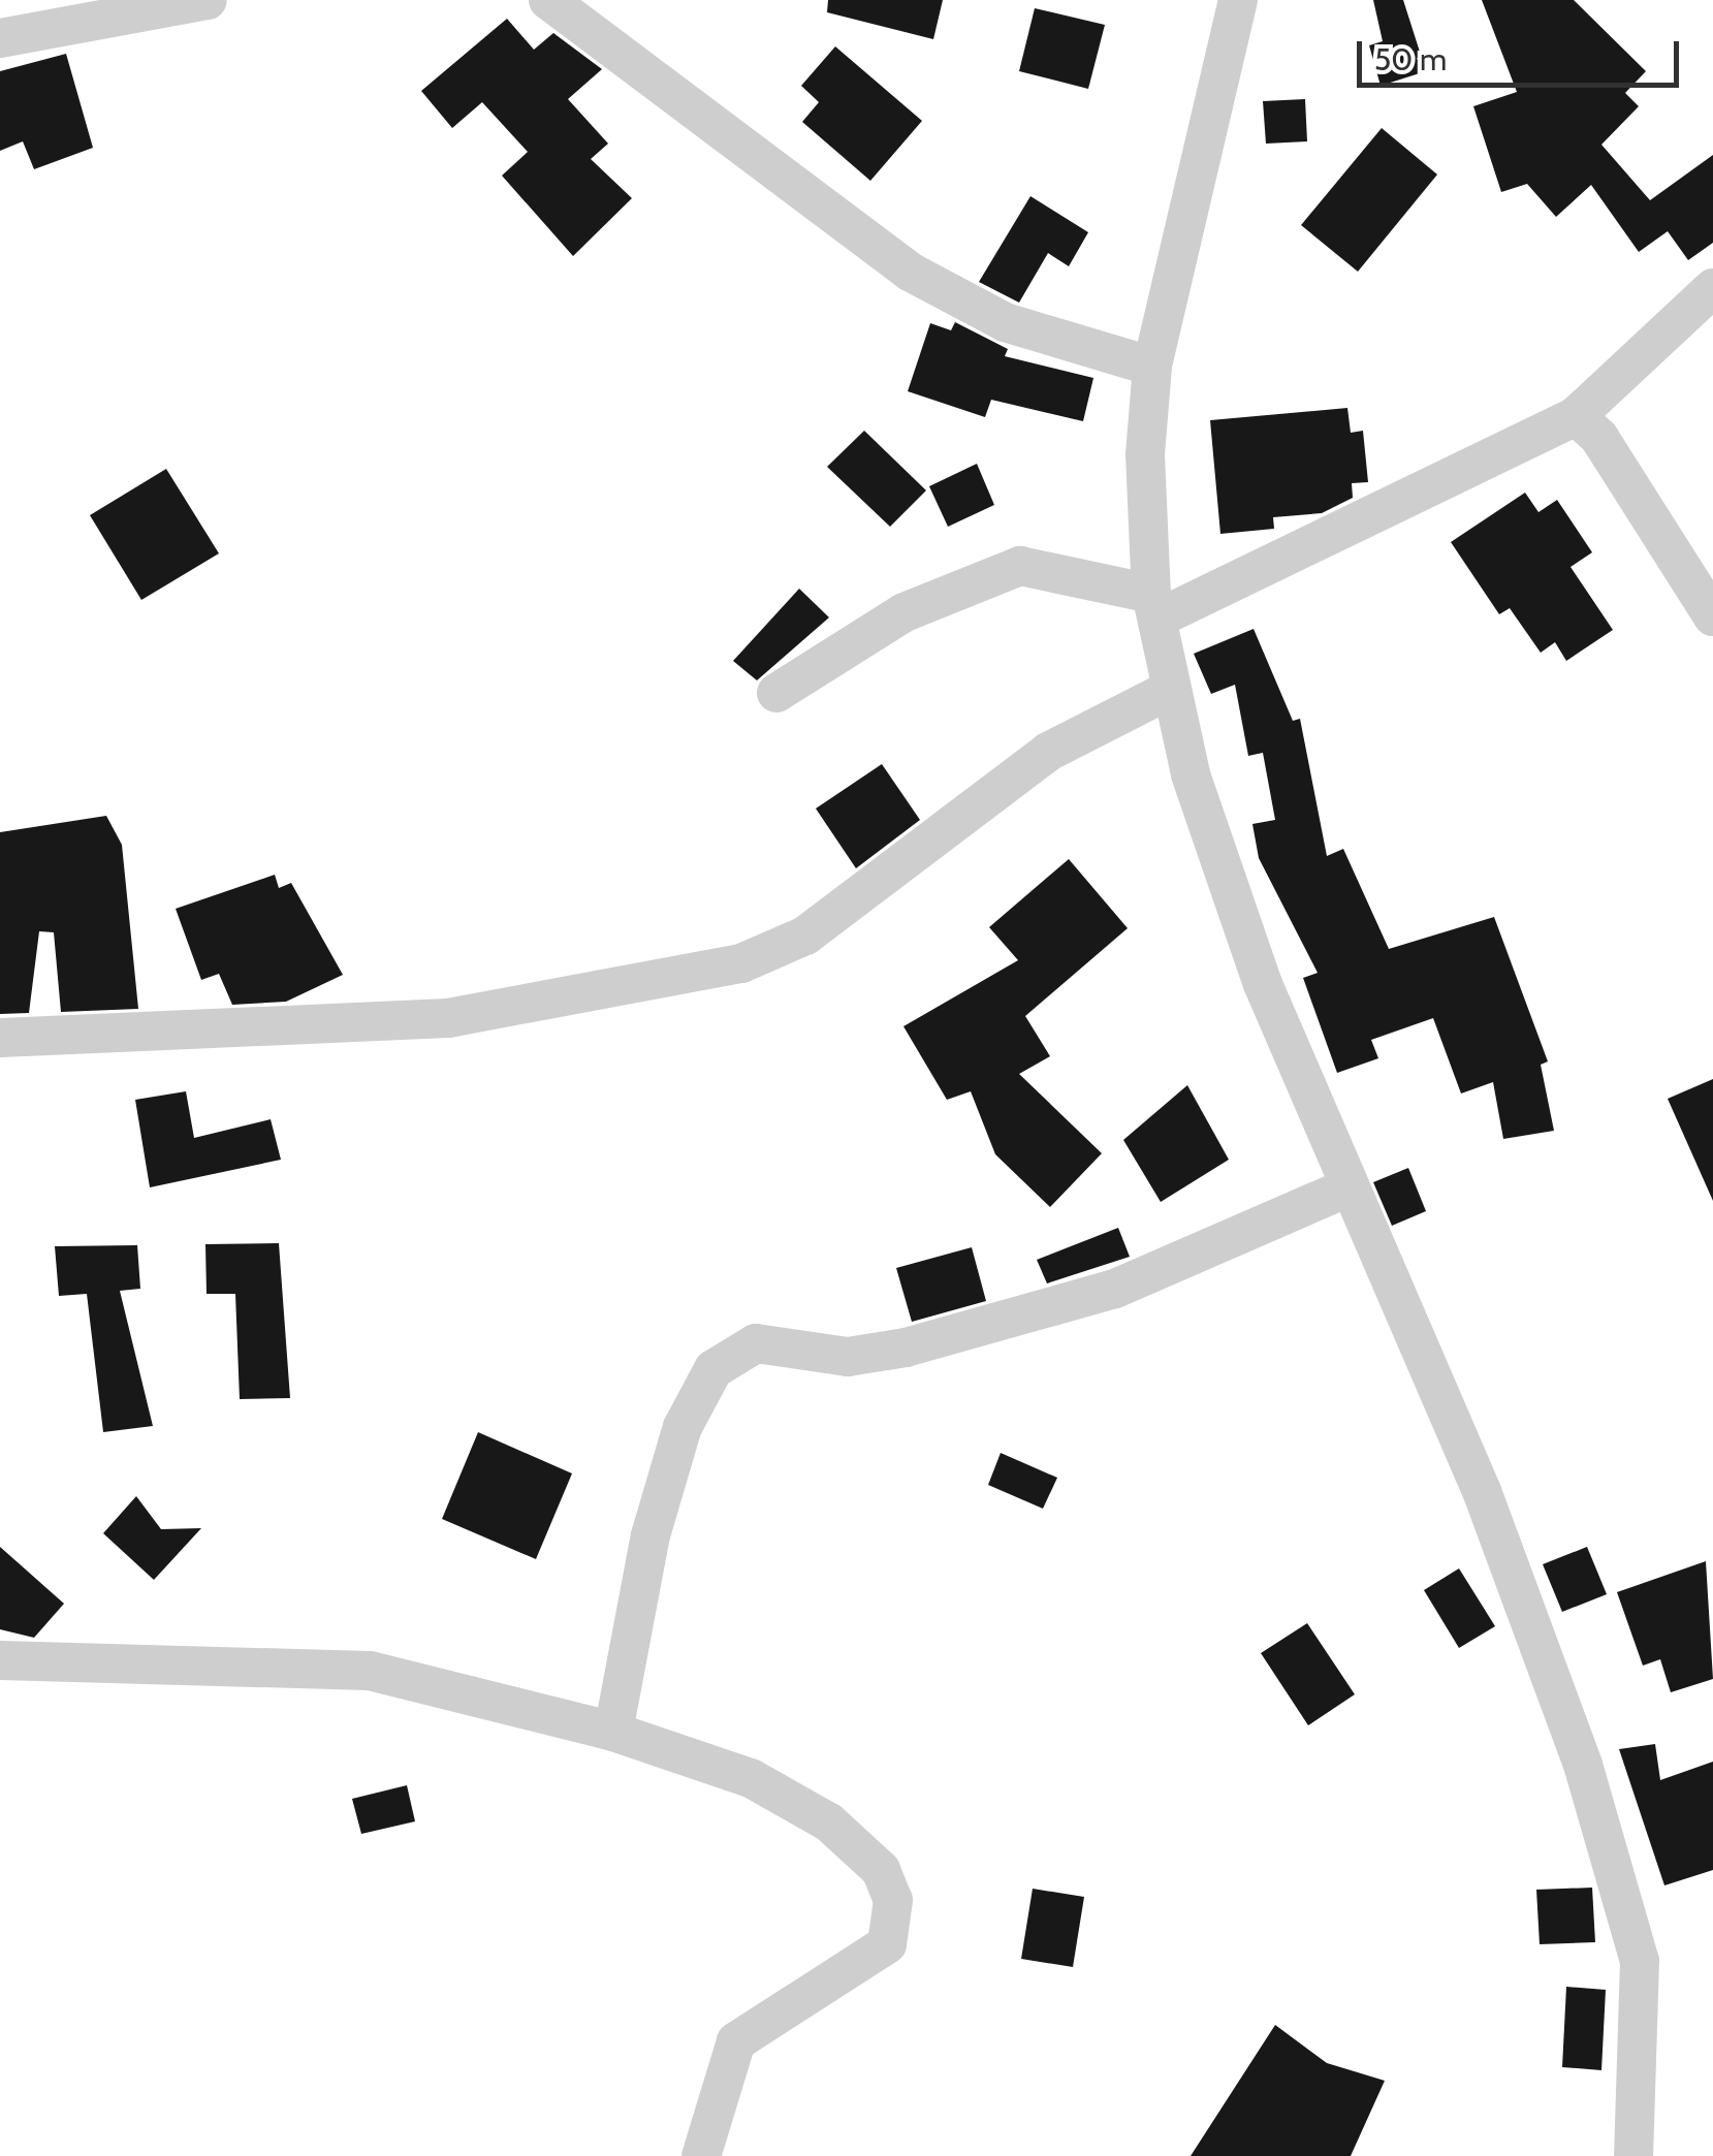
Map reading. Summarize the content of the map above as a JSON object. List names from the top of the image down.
{
  "scale_bar": "50 m"
}
